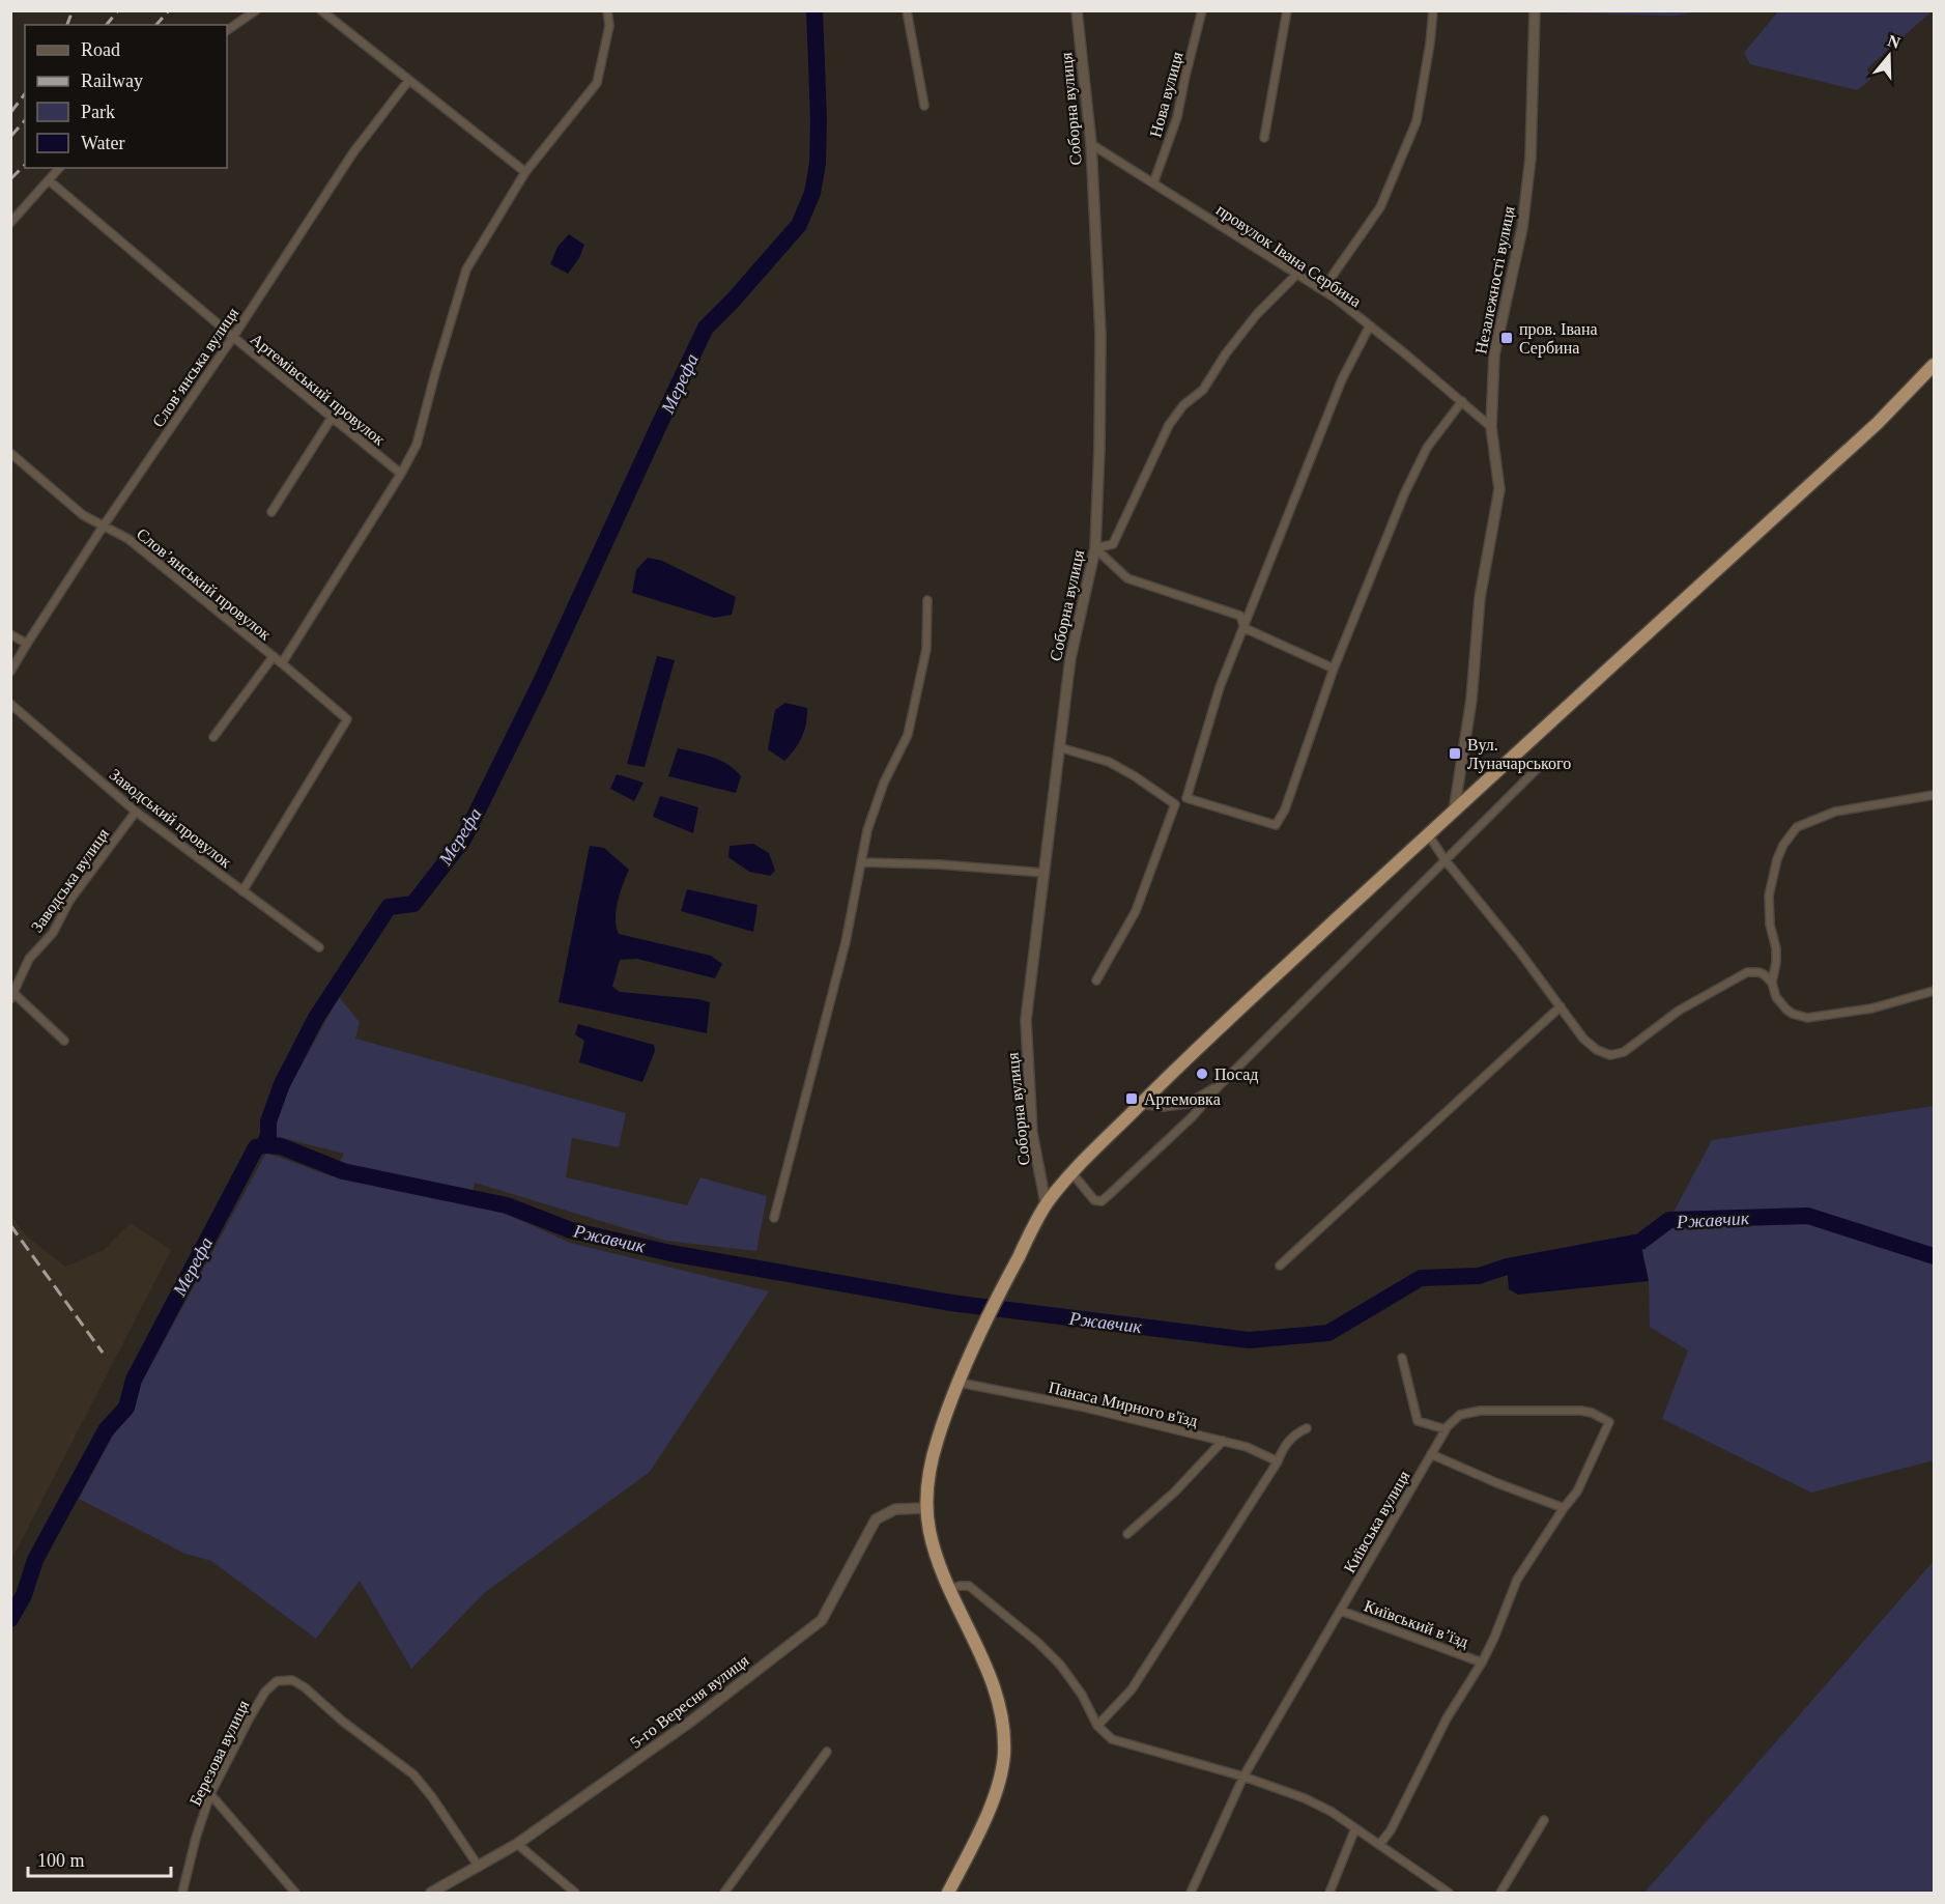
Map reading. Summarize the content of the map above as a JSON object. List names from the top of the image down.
{
  "streets": {
    "street": [
      "Нова вулиця",
      "Соборна вулиця",
      "провулок Івана Сербина",
      "Незалежності вулиця",
      "Слов’янська вулиця",
      "Артемівський провулок",
      "Слов’янський провулок",
      "Заводський провулок",
      "Заводська вулиця",
      "Панаса Мирного в'їзд",
      "Київська вулиця",
      "Київський в’їзд",
      "5-го Вересня вулиця",
      "Березова вулиця"
    ]
  },
  "crossings": [
    ["Нова вулиця", "провулок Івана Сербина"],
    ["Соборна вулиця", "провулок Івана Сербина"],
    ["провулок Івана Сербина", "Незалежності вулиця"],
    ["Слов’янська вулиця", "Артемівський провулок"],
    ["Слов’янська вулиця", "Слов’янський провулок"],
    ["Слов’янський провулок", "Заводський провулок"],
    ["Заводський провулок", "Заводська вулиця"],
    ["Київська вулиця", "Київський в’їзд"],
    ["5-го Вересня вулиця", "Березова вулиця"]
  ],
  "water": ["Мерефа", "Ржавчик"],
  "places": {
    "transit": ["пров. Івана Сербина", "Вул. Луначарського", "Артемовка"],
    "other": ["Посад"]
  },
  "legend": [
    "Road",
    "Railway",
    "Park",
    "Water"
  ],
  "scale_bar": "100 m",
  "north": "top"
}
